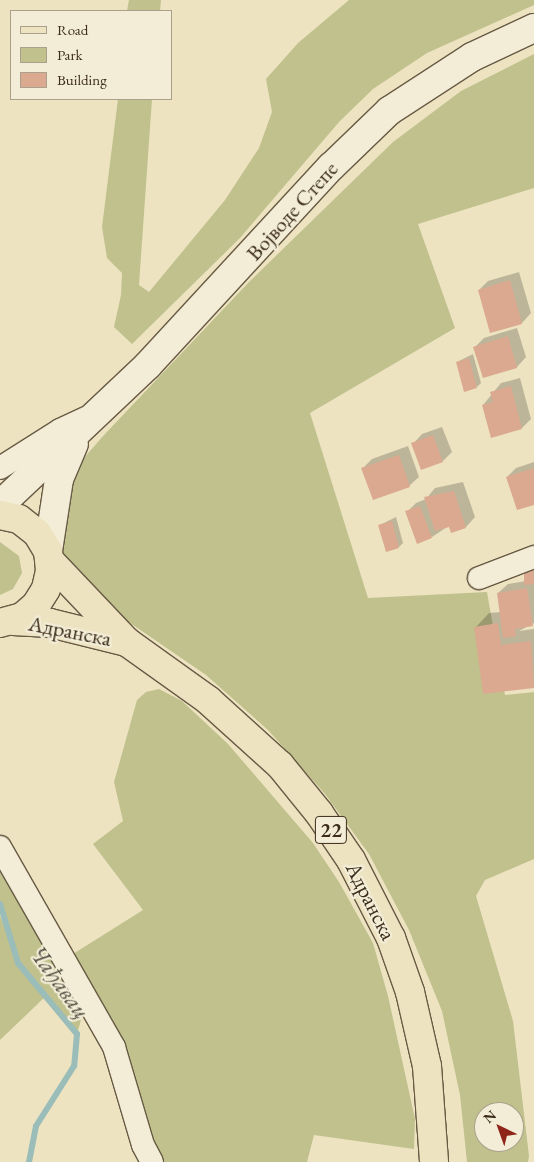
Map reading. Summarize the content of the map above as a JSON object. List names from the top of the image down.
{
  "streets": {
    "main road": ["Адранска", "22"],
    "street": ["Војводе Степе"]
  },
  "crossings": [
    ["Војводе Степе", "Адранска"],
    ["Војводе Степе", "22"],
    ["Адранска", "22"]
  ],
  "water": ["Чађавац"],
  "legend": ["Road", "Park", "Building"],
  "north": "top left"
}
